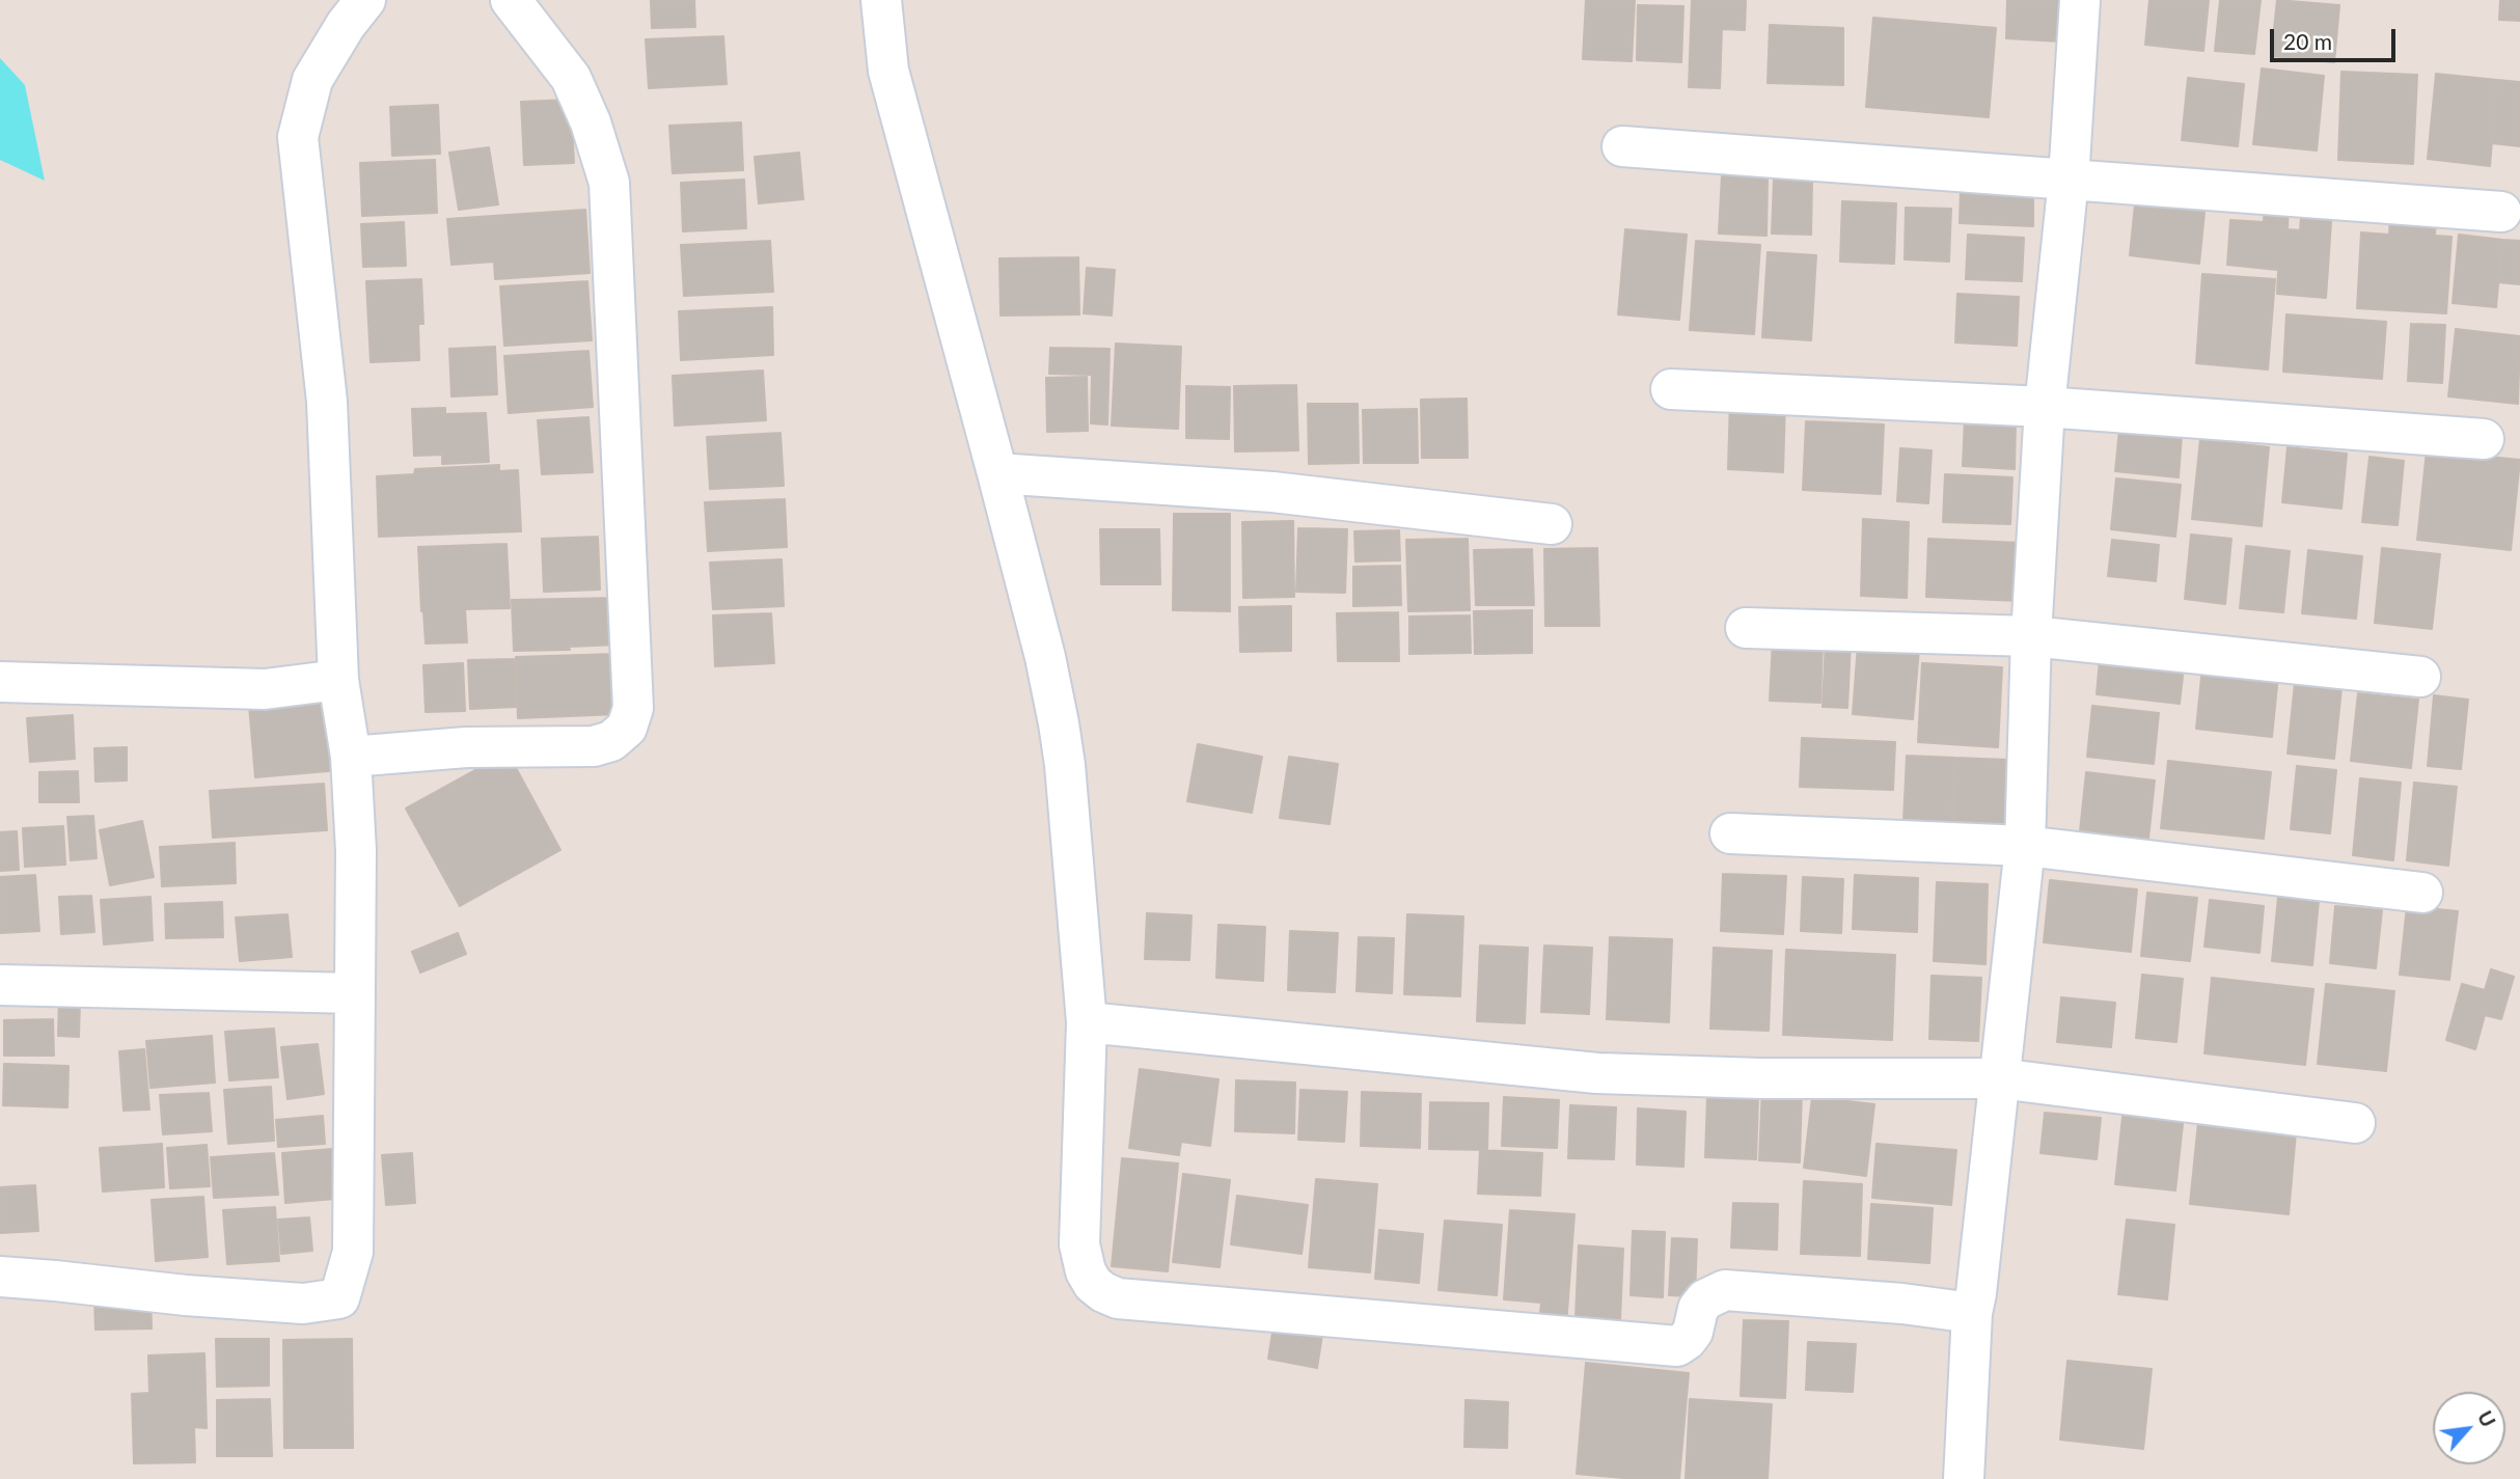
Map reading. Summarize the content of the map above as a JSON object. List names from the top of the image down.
{
  "scale_bar": "20 m",
  "north": "top right"
}
